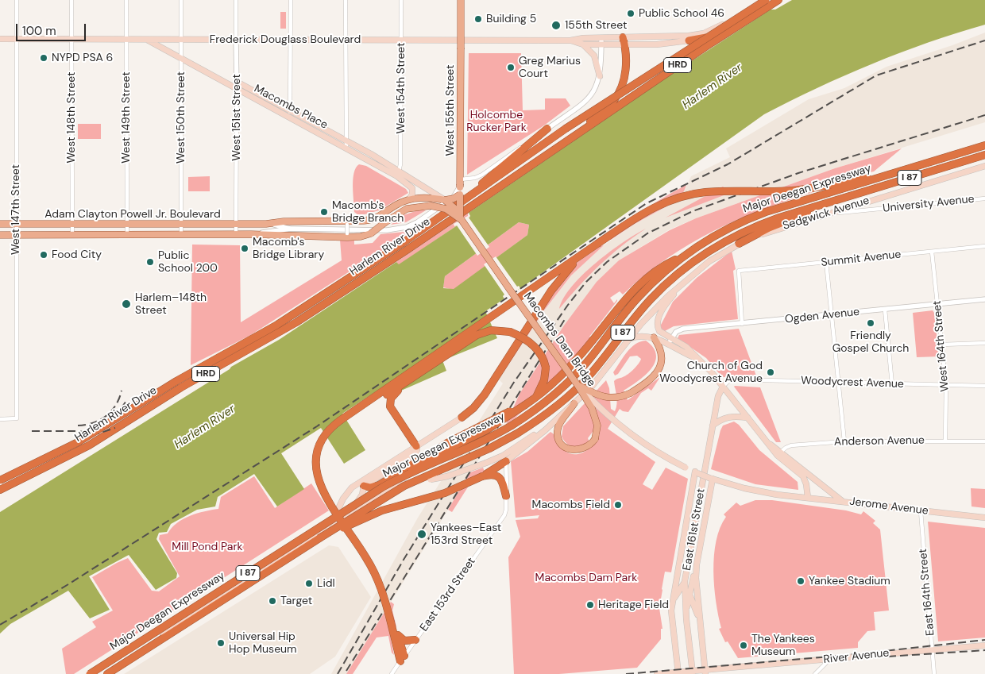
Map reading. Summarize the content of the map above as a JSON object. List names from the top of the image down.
{
  "streets": {
    "highway": [
      "HRD",
      "I 87",
      "Major Deegan Expressway",
      "Harlem River Drive"
    ],
    "main road": [
      "Frederick Douglass Boulevard",
      "Macombs Place",
      "West 155th Street",
      "Sedgwick Avenue",
      "Adam Clayton Powell Jr. Boulevard",
      "Macombs Dam Bridge",
      "Jerome Avenue",
      "East 161st Street",
      "River Avenue"
    ],
    "street": [
      "West 154th Street",
      "West 148th Street",
      "West 149th Street",
      "West 150th Street",
      "West 151st Street",
      "University Avenue",
      "West 147th Street",
      "Summit Avenue",
      "Ogden Avenue",
      "West 164th Street",
      "Woodycrest Avenue",
      "Anderson Avenue",
      "East 164th Street",
      "East 153rd Street"
    ]
  },
  "crossings": [
    ["Frederick Douglass Boulevard", "West 154th Street"],
    ["Frederick Douglass Boulevard", "Macombs Place"],
    ["Frederick Douglass Boulevard", "West 148th Street"],
    ["Frederick Douglass Boulevard", "West 149th Street"],
    ["Frederick Douglass Boulevard", "West 150th Street"],
    ["Frederick Douglass Boulevard", "West 151st Street"],
    ["Frederick Douglass Boulevard", "West 147th Street"],
    ["West 154th Street", "Macombs Place"],
    ["Macombs Place", "West 155th Street"],
    ["Macombs Place", "West 150th Street"],
    ["Macombs Place", "West 151st Street"],
    ["Macombs Place", "Adam Clayton Powell Jr. Boulevard"],
    ["Macombs Place", "Macombs Dam Bridge"],
    ["West 148th Street", "Adam Clayton Powell Jr. Boulevard"],
    ["West 149th Street", "Adam Clayton Powell Jr. Boulevard"],
    ["West 150th Street", "Adam Clayton Powell Jr. Boulevard"],
    ["West 151st Street", "Adam Clayton Powell Jr. Boulevard"],
    ["University Avenue", "Sedgwick Avenue"],
    ["West 147th Street", "Adam Clayton Powell Jr. Boulevard"],
    ["Sedgwick Avenue", "Jerome Avenue"],
    ["Adam Clayton Powell Jr. Boulevard", "Macombs Dam Bridge"],
    ["Summit Avenue", "Ogden Avenue"],
    ["Summit Avenue", "West 164th Street"],
    ["Ogden Avenue", "West 164th Street"],
    ["Ogden Avenue", "Jerome Avenue"],
    ["Macombs Dam Bridge", "Jerome Avenue"],
    ["Macombs Dam Bridge", "East 161st Street"],
    ["West 164th Street", "Woodycrest Avenue"],
    ["West 164th Street", "Anderson Avenue"],
    ["Woodycrest Avenue", "Jerome Avenue"],
    ["Woodycrest Avenue", "East 161st Street"],
    ["Anderson Avenue", "Jerome Avenue"],
    ["Jerome Avenue", "East 161st Street"],
    ["Jerome Avenue", "East 164th Street"],
    ["East 161st Street", "River Avenue"],
    ["East 164th Street", "River Avenue"]
  ],
  "water": ["Harlem River"],
  "parks": ["Holcombe Rucker Park", "Mill Pond Park", "Macombs Dam Park"],
  "places": [
    "Public School 46",
    "Building 5",
    "155th Street",
    "NYPD PSA 6",
    "Greg Marius Court",
    "Macomb's Bridge Branch",
    "Macomb's Bridge Library",
    "Food City",
    "Public School 200",
    "Harlem–148th Street",
    "Friendly Gospel Church",
    "Church of God Woodycrest Avenue",
    "Macombs Field",
    "Yankees–East 153rd Street",
    "Yankee Stadium",
    "Lidl",
    "Target",
    "Heritage Field",
    "Universal Hip Hop Museum",
    "The Yankees Museum"
  ],
  "scale_bar": "100 m"
}
